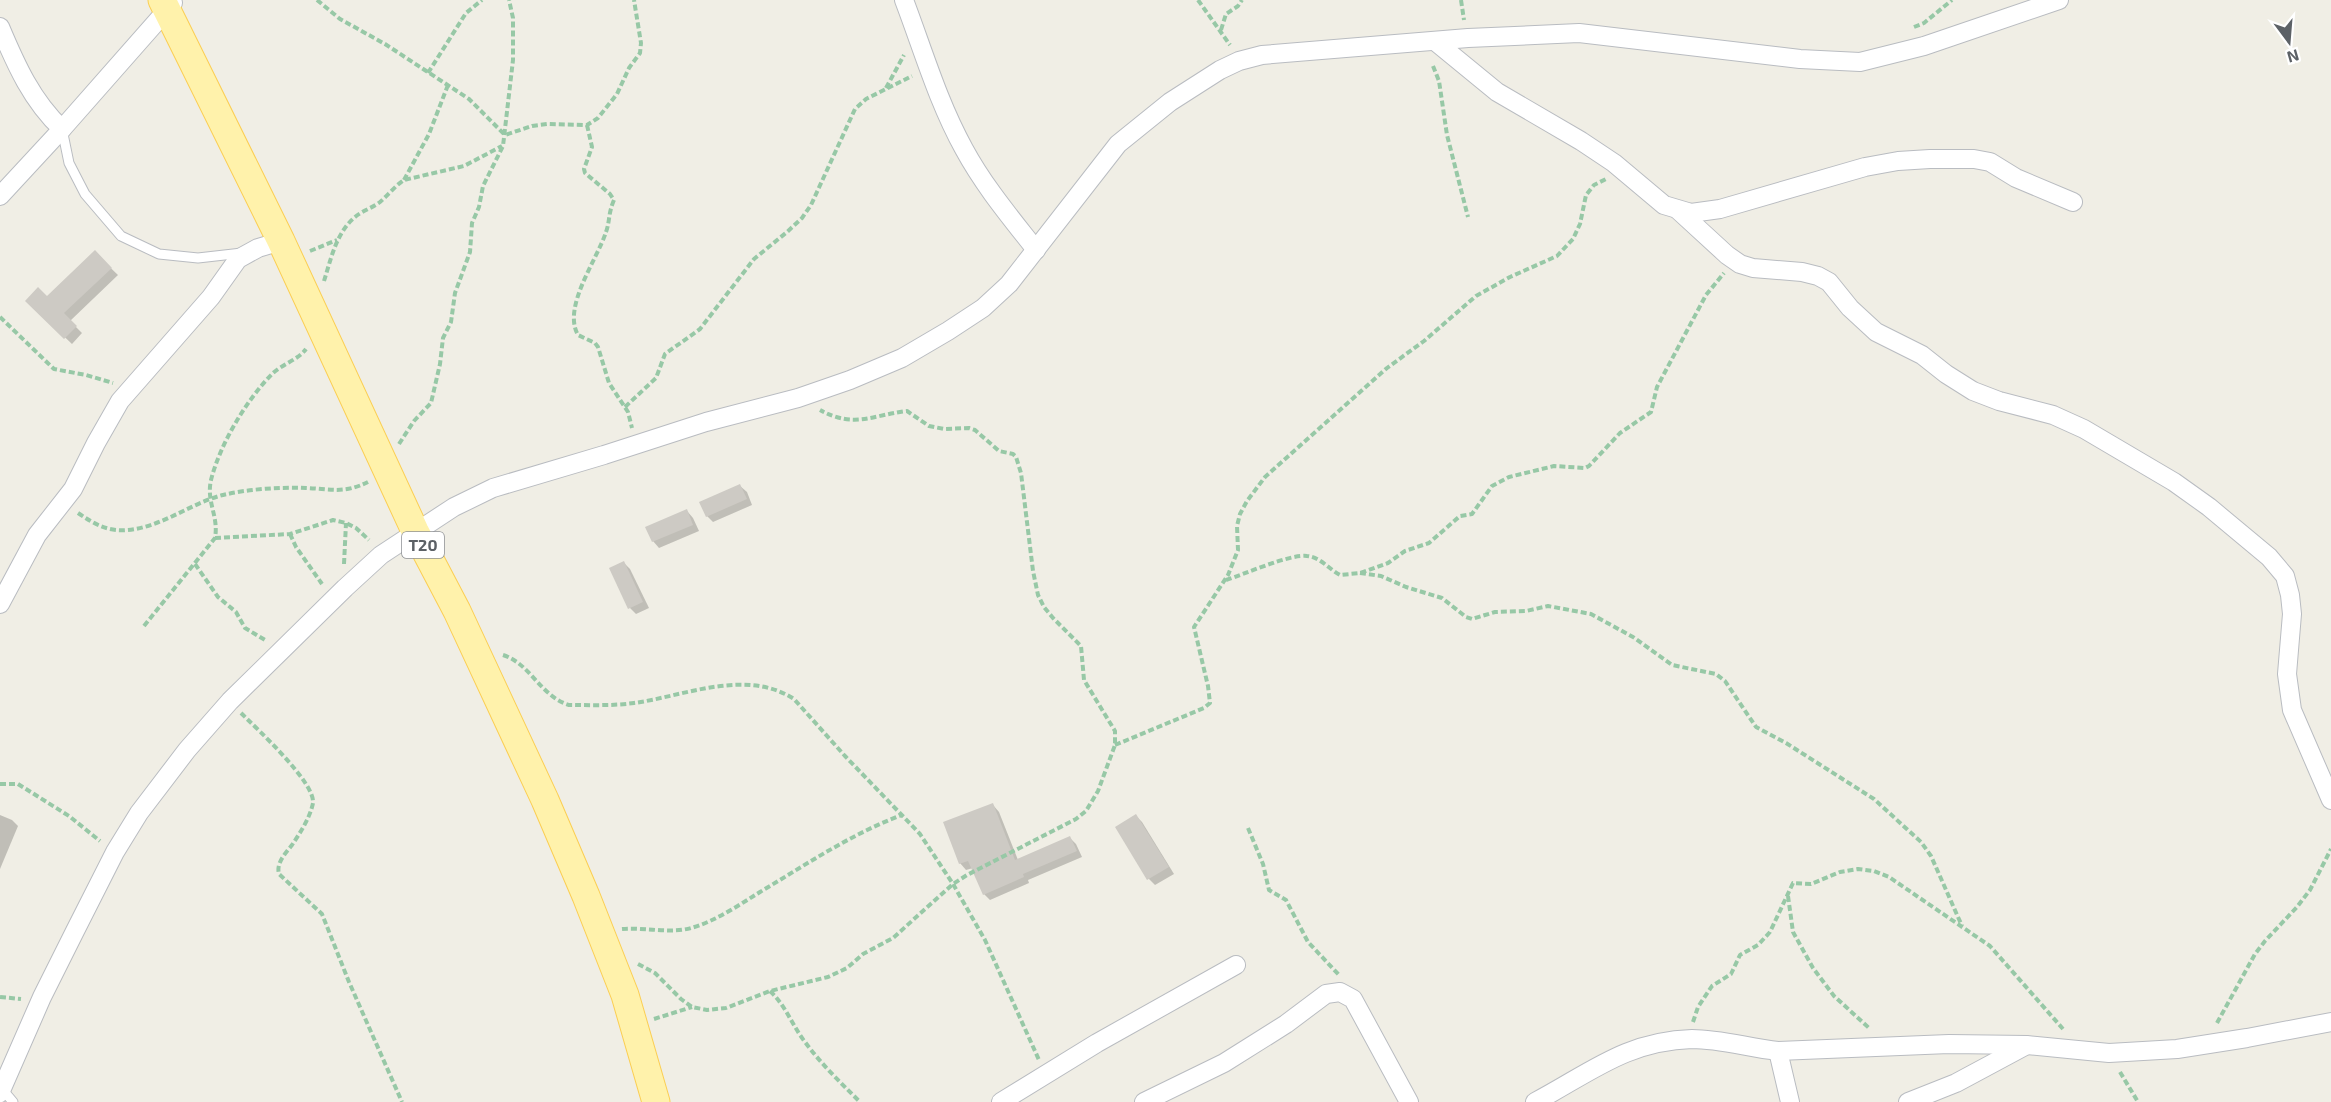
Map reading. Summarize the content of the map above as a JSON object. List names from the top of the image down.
{
  "streets": {
    "main road": ["T20"]
  },
  "north": "bottom"
}
